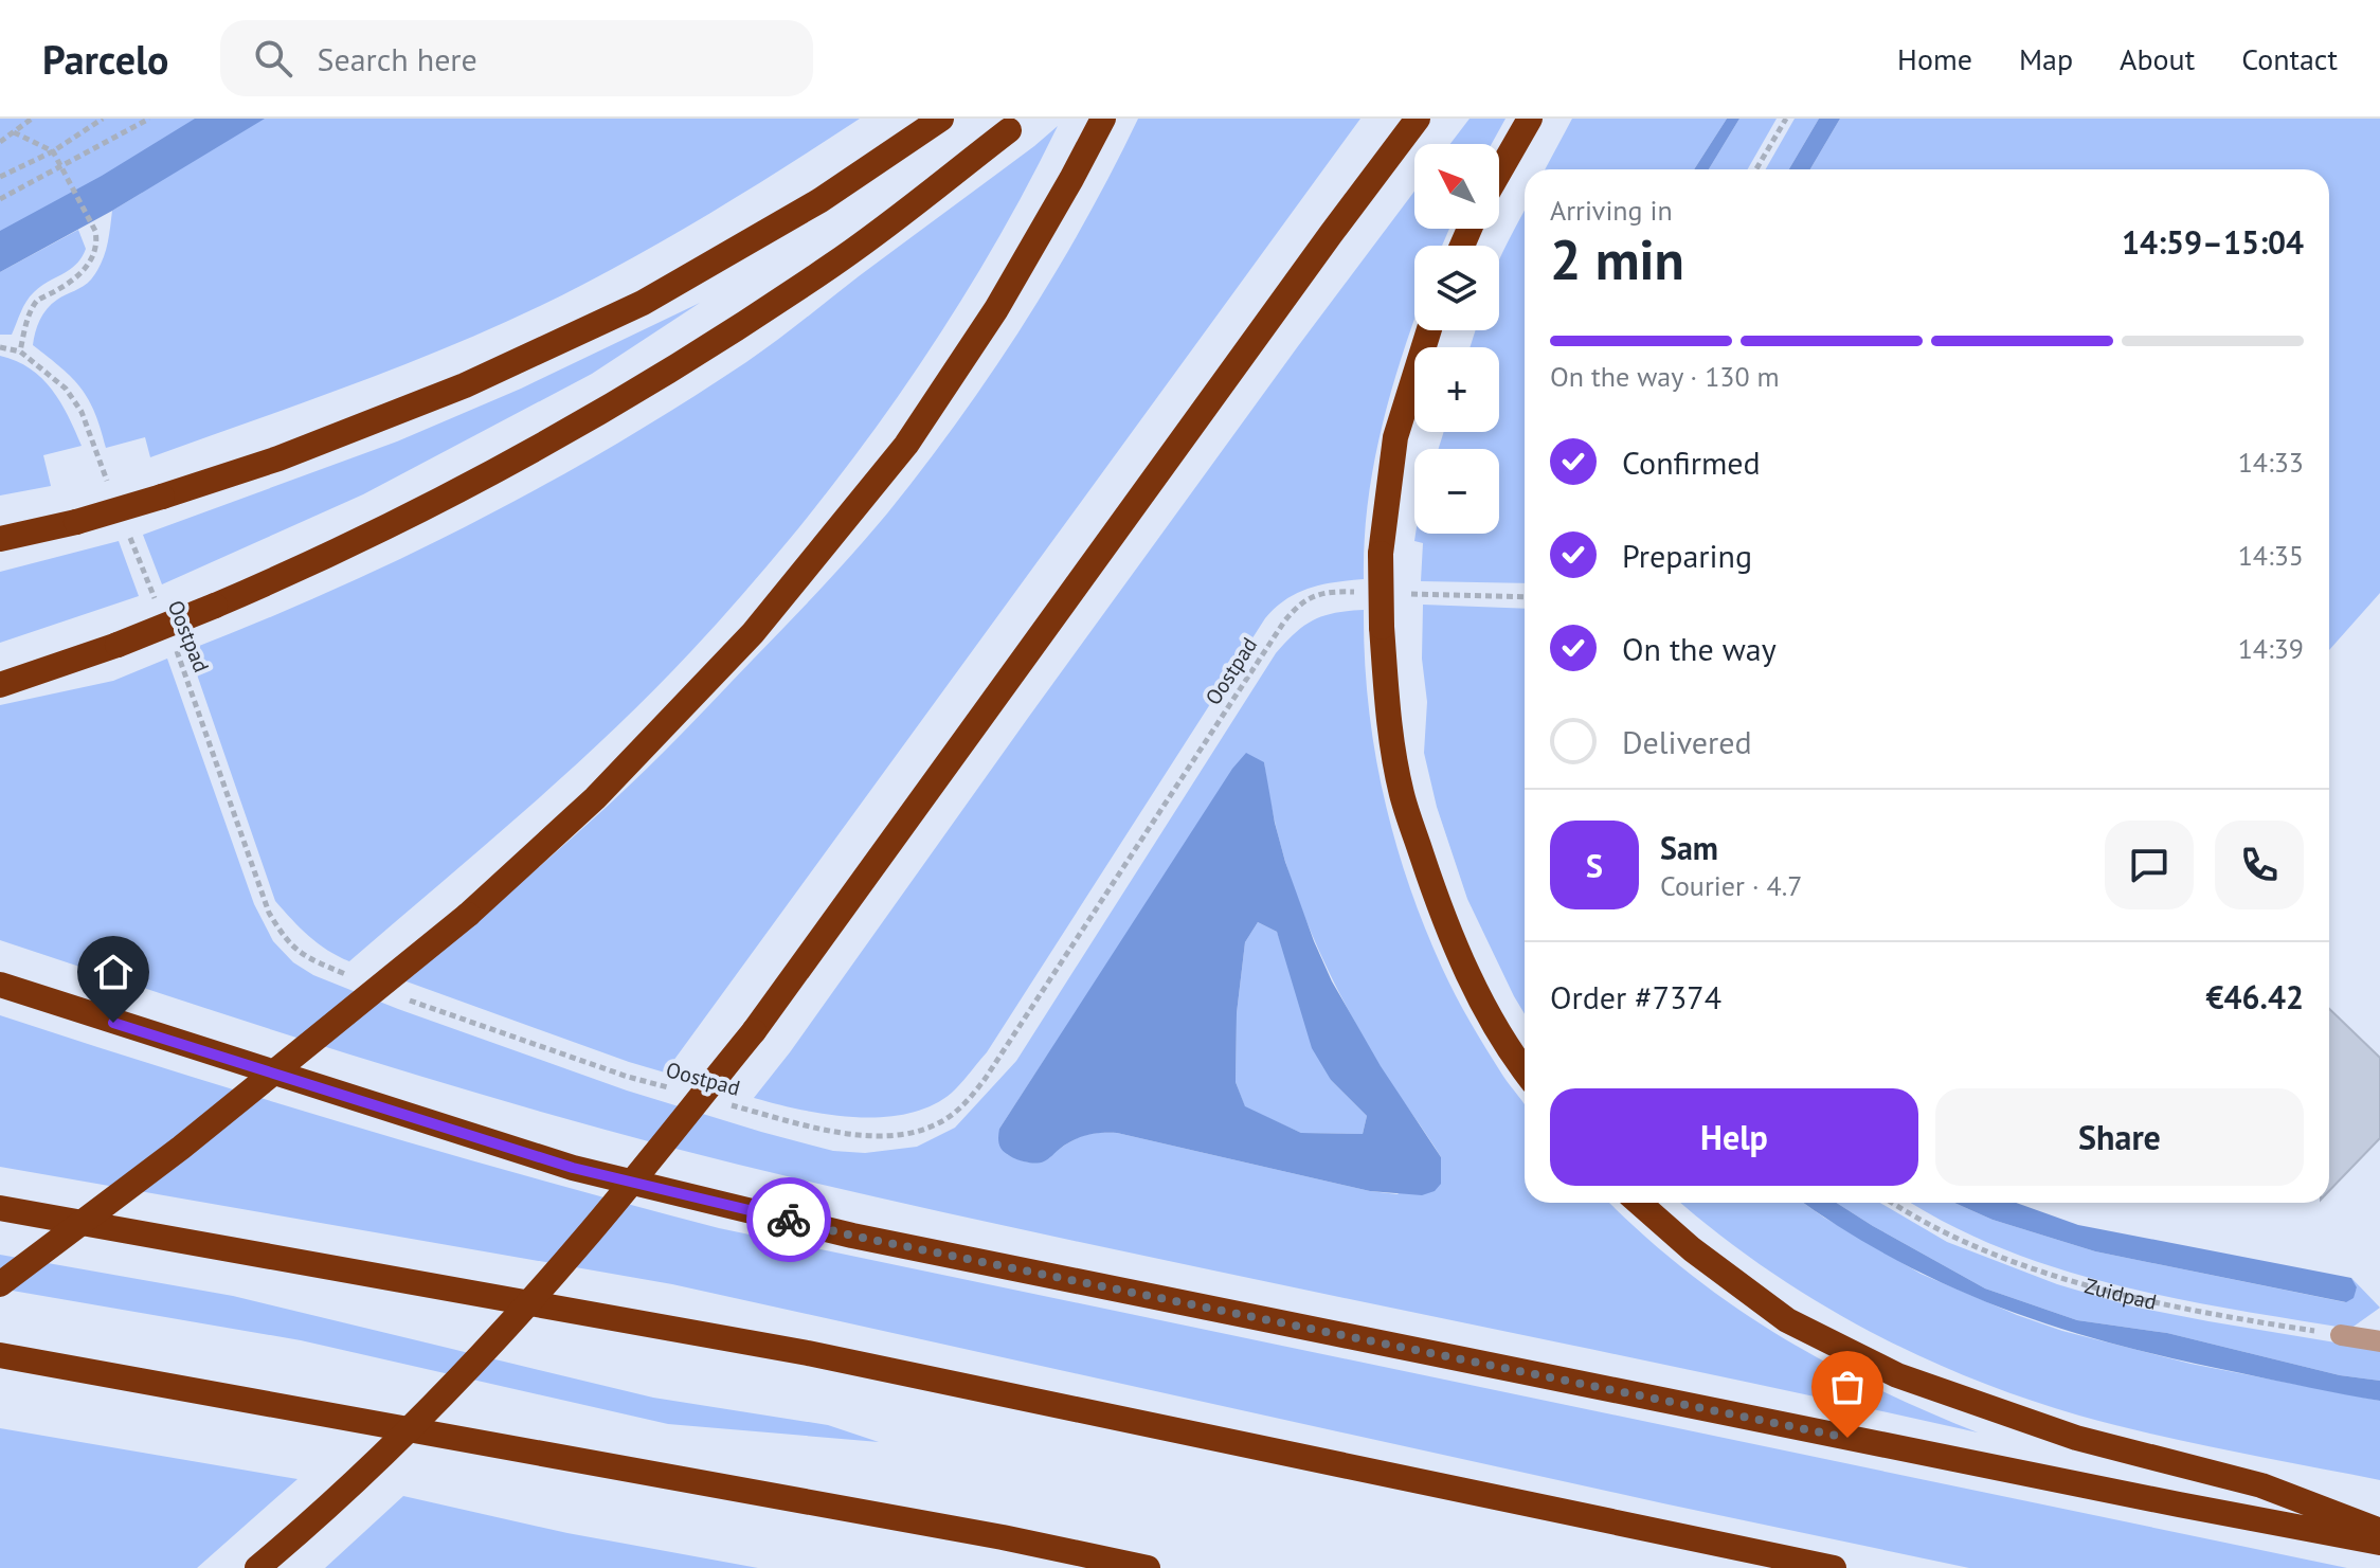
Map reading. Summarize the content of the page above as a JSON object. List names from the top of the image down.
{
  "streets": {
    "path": ["Oostpad", "Zuidpad"]
  },
  "north": "top left",
  "page": {
    "header": "Parcelo",
    "search": "Search here",
    "nav": [
      "Home",
      "Map",
      "About",
      "Contact"
    ],
    "map_buttons": ["+", "−"],
    "heading": ["2 min", "Arriving in", "14:59–15:04"],
    "panel": [
      "Sam",
      "Courier · 4.7",
      "Order #7374",
      "€46.42"
    ],
    "bar": "On the way · 130 m",
    "list": [
      ["Confirmed", "14:33"],
      ["Preparing", "14:35"],
      ["On the way", "14:39"],
      "Delivered"
    ],
    "round": "S",
    "buttons": ["Help", "Share"]
  }
}
